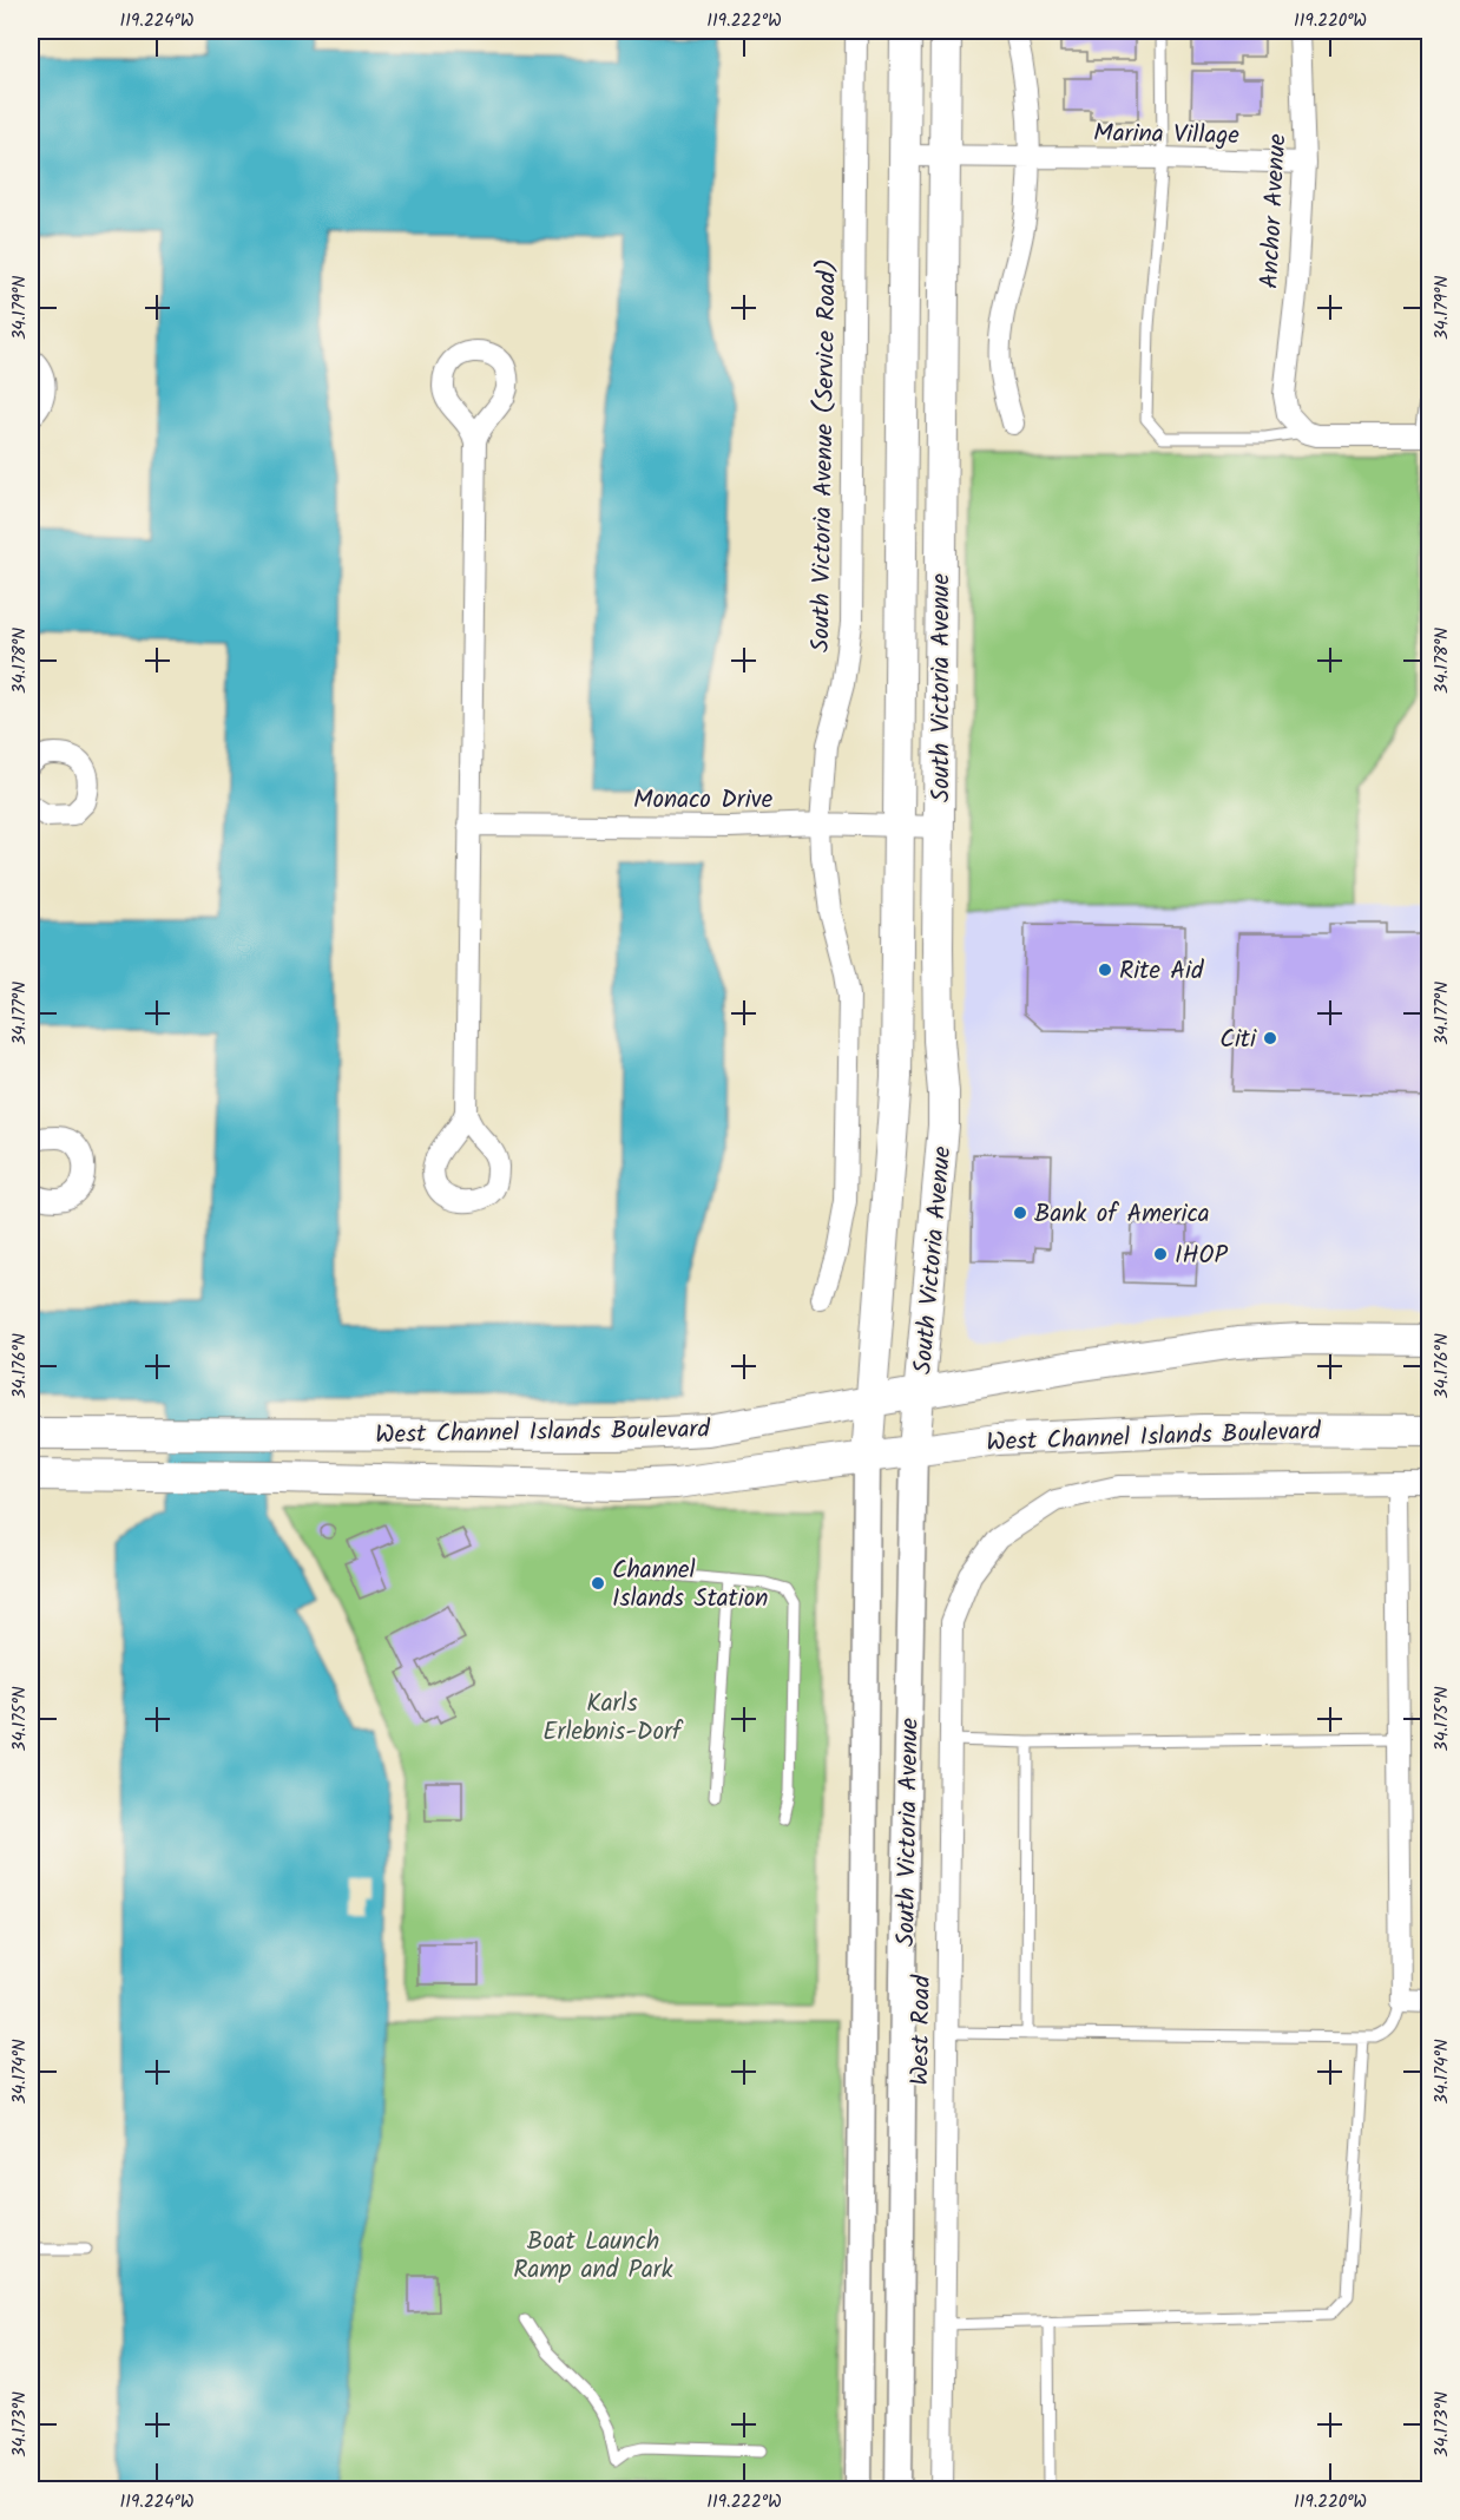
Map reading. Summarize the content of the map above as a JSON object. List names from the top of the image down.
{
  "streets": {
    "main road": ["South Victoria Avenue", "West Channel Islands Boulevard"],
    "street": [
      "Marina Village",
      "Anchor Avenue",
      "South Victoria Avenue (Service Road)",
      "Monaco Drive",
      "West Road"
    ]
  },
  "crossings": [
    ["Marina Village", "Anchor Avenue"],
    ["Marina Village", "South Victoria Avenue"],
    ["South Victoria Avenue (Service Road)", "Monaco Drive"],
    ["South Victoria Avenue", "Monaco Drive"],
    ["South Victoria Avenue", "West Channel Islands Boulevard"]
  ],
  "parks": ["Karls Erlebnis-Dorf", "Boat Launch Ramp and Park"],
  "places": [
    "Rite Aid",
    "Citi",
    "Bank of America",
    "IHOP",
    "Channel Islands Station"
  ],
  "coordinates": [
    "119.224°W",
    "119.222°W",
    "119.220°W",
    "34.179°N",
    "34.178°N",
    "34.177°N",
    "34.176°N",
    "34.175°N",
    "34.174°N",
    "34.173°N"
  ]
}
